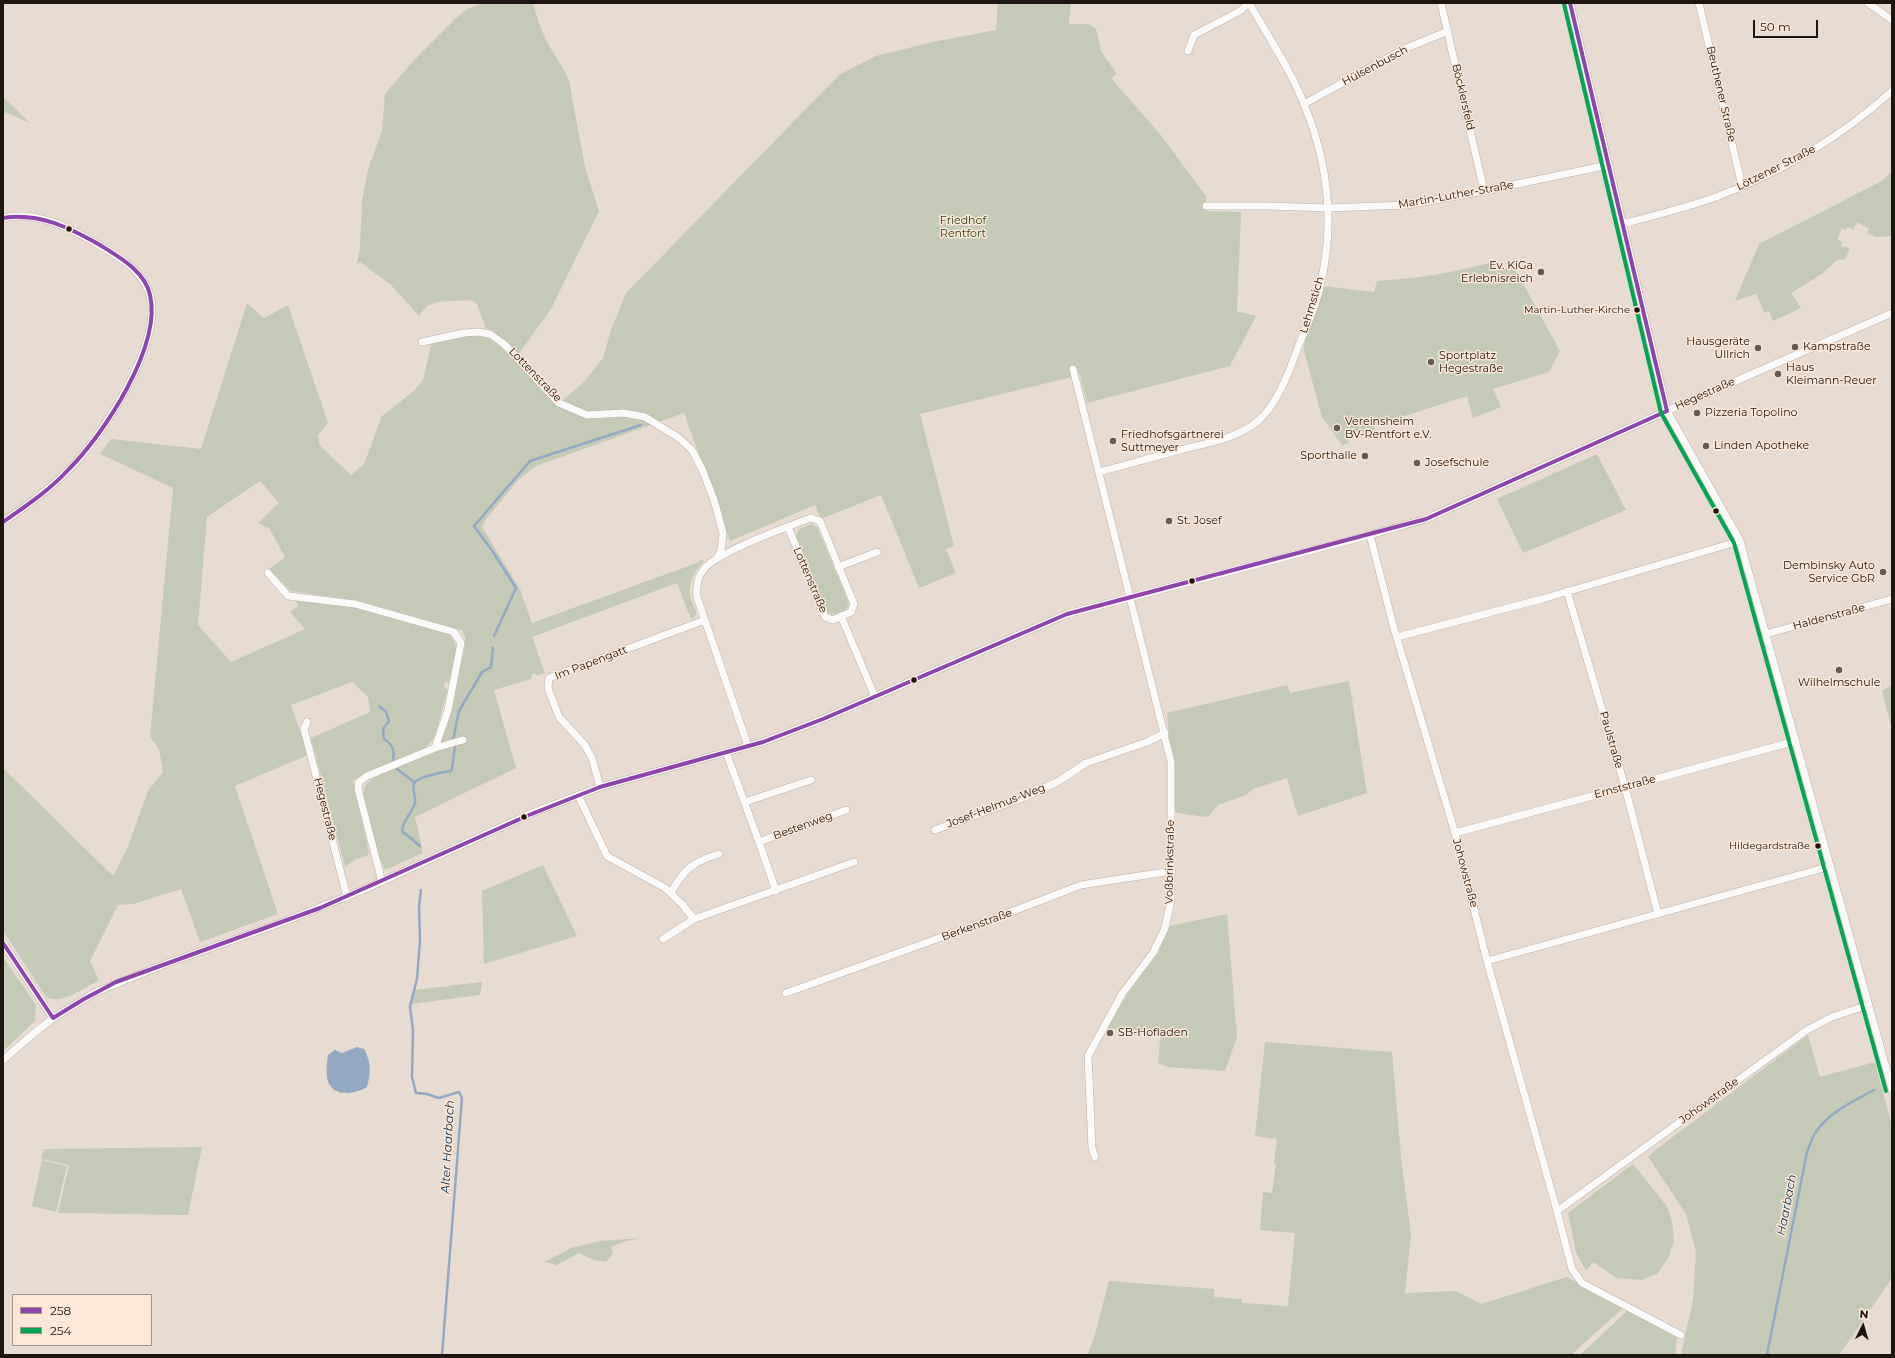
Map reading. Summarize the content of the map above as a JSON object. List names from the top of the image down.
{
  "streets": {
    "street": [
      "Hülsenbusch",
      "Beuthener Straße",
      "Böcklersfeld",
      "Lötzener Straße",
      "Martin-Luther-Straße",
      "Lehmstich",
      "Lottenstraße",
      "Hegestraße",
      "Haldenstraße",
      "Im Papengatt",
      "Paulstraße",
      "Ernststraße",
      "Josef-Helmus-Weg",
      "Bestenweg",
      "Voßbrinkstraße",
      "Johowstraße",
      "Berkenstraße"
    ]
  },
  "crossings": [
    ["Hülsenbusch", "Böcklersfeld"],
    ["Hülsenbusch", "Lehmstich"],
    ["Beuthener Straße", "Lötzener Straße"],
    ["Böcklersfeld", "Martin-Luther-Straße"],
    ["Martin-Luther-Straße", "Lehmstich"],
    ["Lehmstich", "Voßbrinkstraße"],
    ["Lottenstraße", "Hegestraße"],
    ["Lottenstraße", "Im Papengatt"],
    ["Hegestraße", "Im Papengatt"],
    ["Hegestraße", "Bestenweg"],
    ["Hegestraße", "Voßbrinkstraße"],
    ["Hegestraße", "Johowstraße"],
    ["Paulstraße", "Ernststraße"],
    ["Ernststraße", "Johowstraße"],
    ["Josef-Helmus-Weg", "Voßbrinkstraße"],
    ["Voßbrinkstraße", "Berkenstraße"]
  ],
  "water": ["Alter Haarbach", "Haarbach"],
  "parks": ["Friedhof Rentfort"],
  "places": [
    "Ev. KiGa Erlebnisreich",
    "Martin-Luther-Kirche",
    "Kampstraße",
    "Hausgeräte Ullrich",
    "Sportplatz Hegestraße",
    "Haus Kleimann-Reuer",
    "Pizzeria Topolino",
    "Vereinsheim BV-Rentfort e.V.",
    "Friedhofsgärtnerei Suttmeyer",
    "Linden Apotheke",
    "Sporthalle",
    "Josefschule",
    "St. Josef",
    "Dembinsky Auto Service GbR",
    "Wilhelmschule",
    "Hildegardstraße",
    "SB-Hofladen"
  ],
  "lines": ["transit line 258", "transit line 254"],
  "legend": ["258", "254"],
  "scale_bar": "50 m",
  "north": "top"
}
